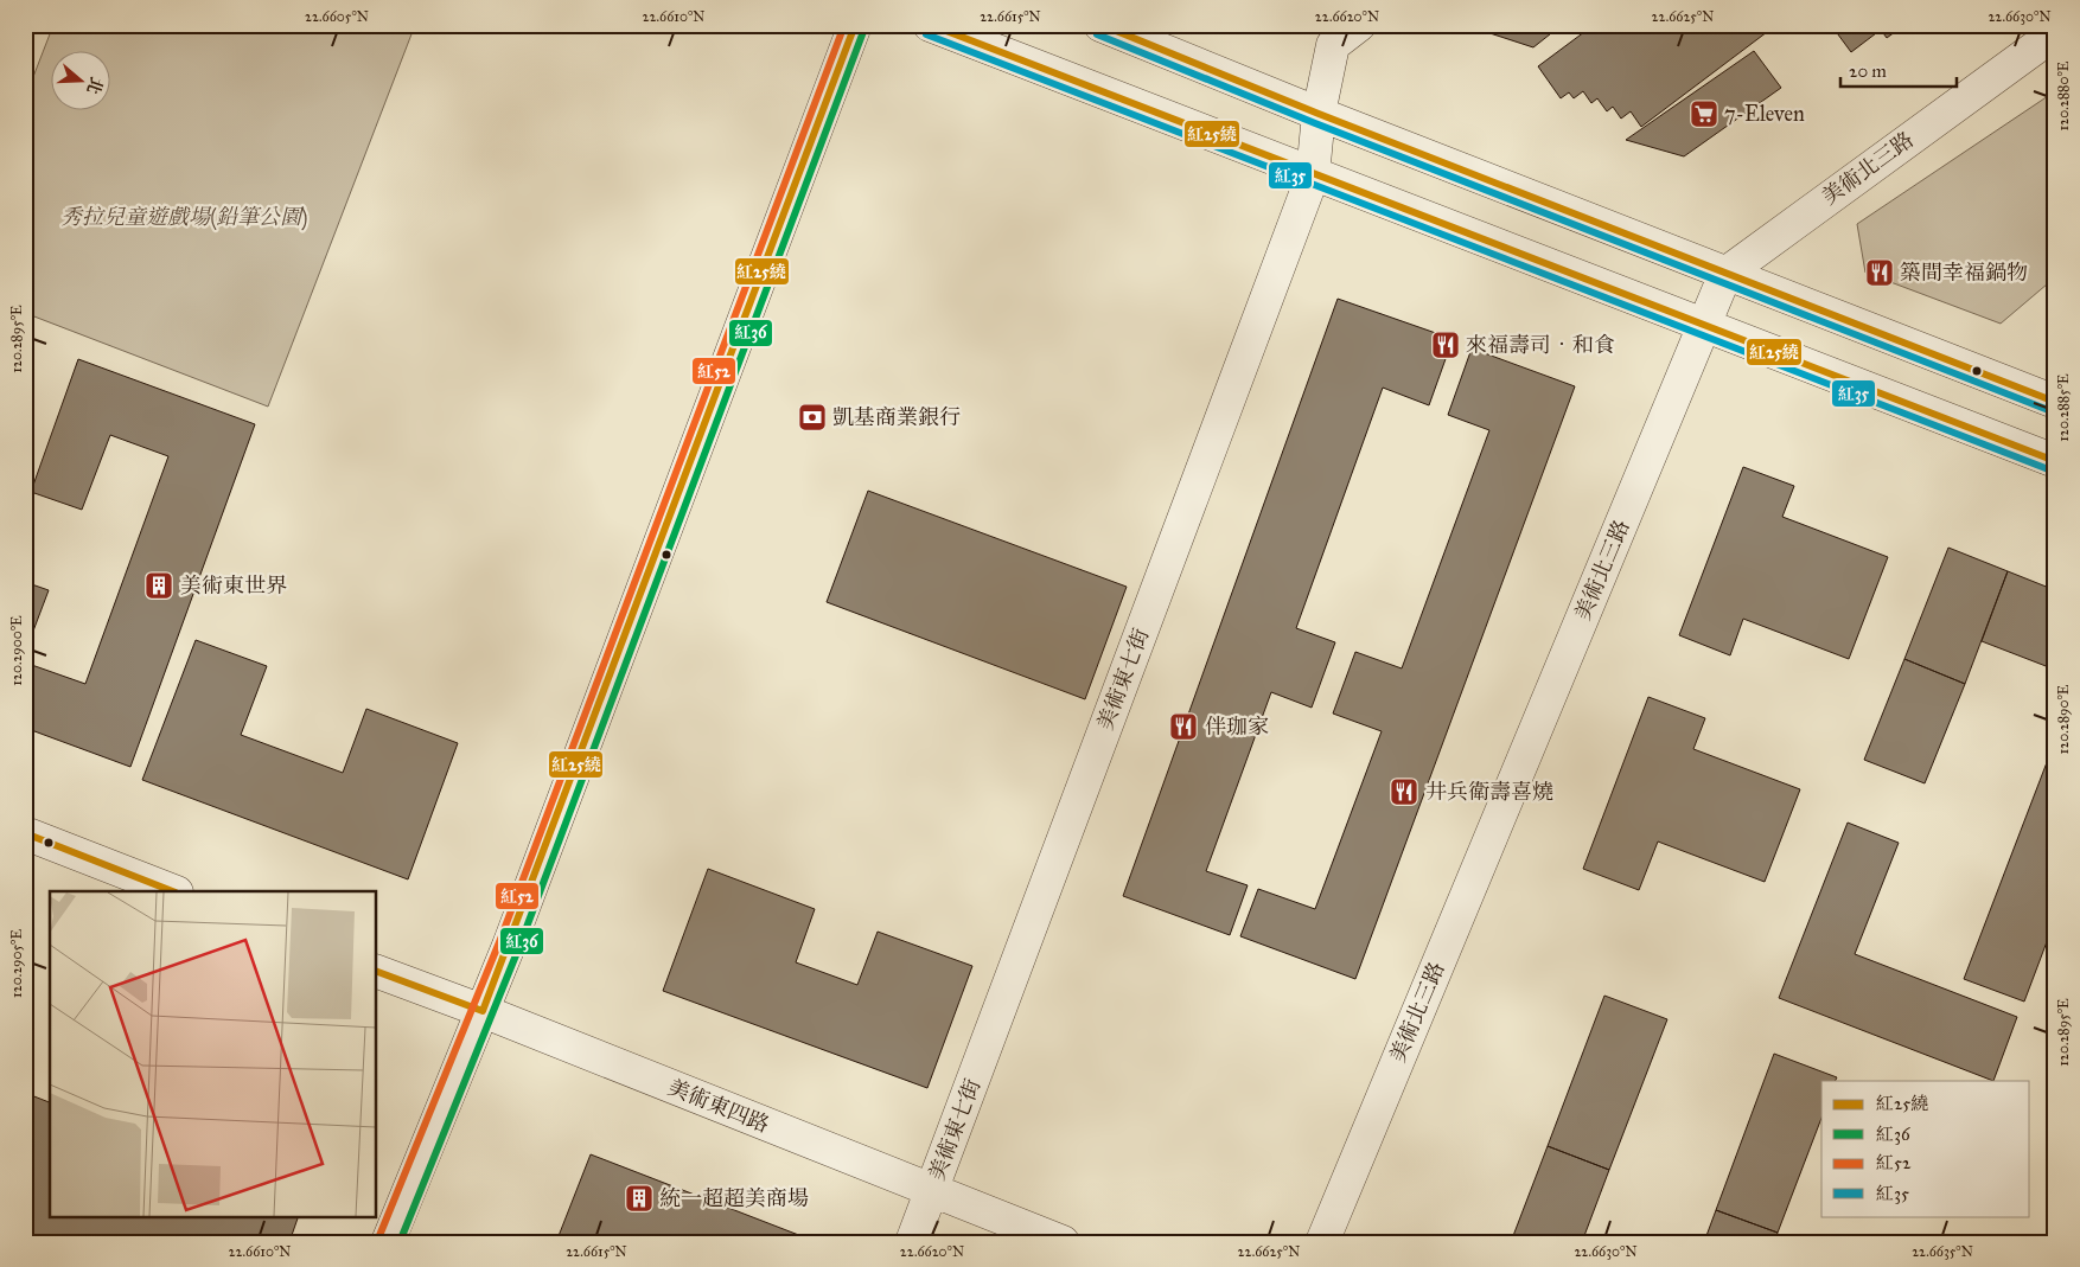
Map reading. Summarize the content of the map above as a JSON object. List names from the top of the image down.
{
  "streets": {
    "street": ["美術北三路", "美術東七街", "美術東四路"]
  },
  "crossings": [
    ["美術東七街", "美術東四路"]
  ],
  "parks": ["秀拉兒童遊戲場(鉛筆公園)"],
  "places": {
    "supermarket": ["7-Eleven"],
    "restaurant": [
      "築間幸福鍋物",
      "來福壽司‧和食",
      "伴珈家",
      "井兵衛壽喜燒"
    ],
    "bank": ["凱基商業銀行"],
    "building": ["美術東世界", "統一超超美商場"]
  },
  "lines": [
    "transit line 紅25繞",
    "transit line 紅52",
    "transit line 紅36",
    "transit line 紅35"
  ],
  "legend": [
    "紅25繞",
    "紅36",
    "紅52",
    "紅35"
  ],
  "scale_bar": "20 m",
  "north": "right",
  "coordinates": [
    "22.6605°N",
    "22.6610°N",
    "22.6615°N",
    "22.6620°N",
    "22.6625°N",
    "22.6630°N",
    "120.2880°E",
    "120.2895°E",
    "120.2885°E",
    "120.2900°E",
    "120.2890°E",
    "120.2905°E",
    "22.6635°N"
  ]
}
